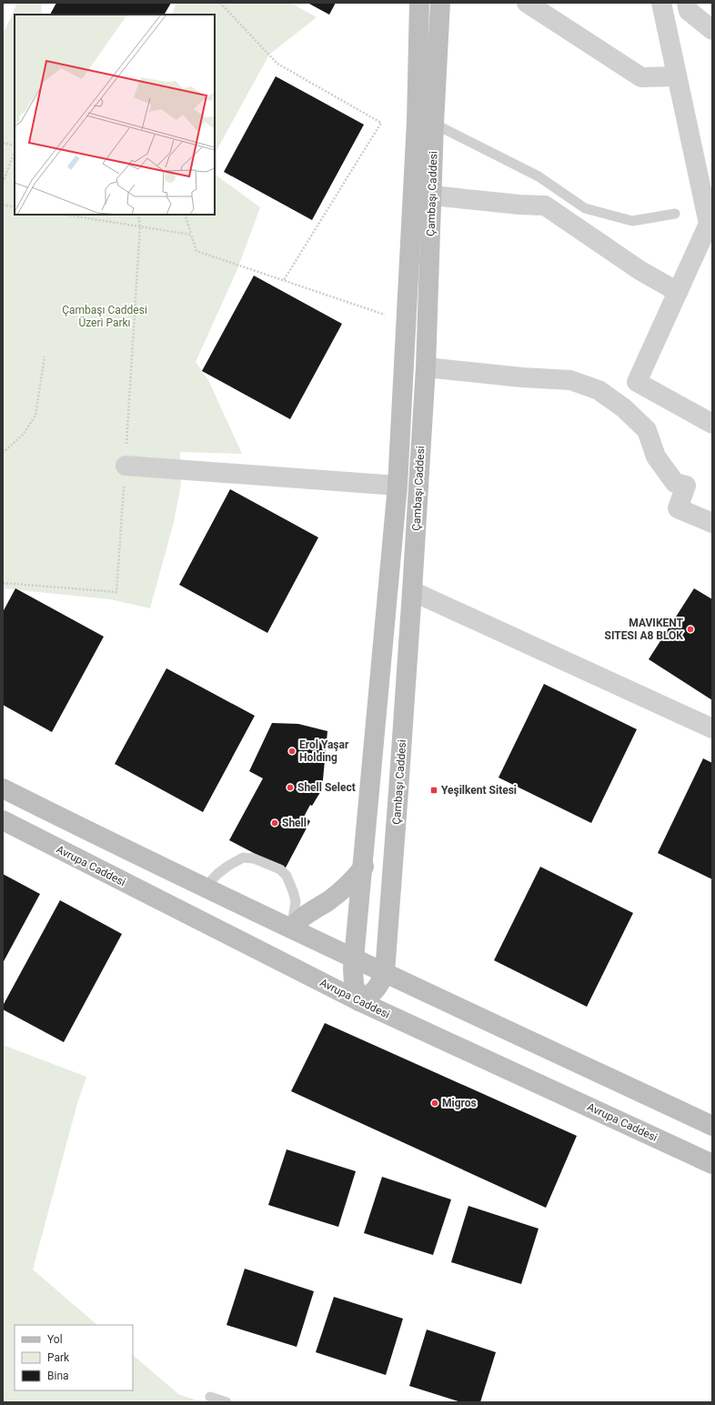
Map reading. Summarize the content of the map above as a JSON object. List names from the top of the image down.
{
  "streets": {
    "street": ["Çambaşı Caddesi", "Avrupa Caddesi"]
  },
  "crossings": [
    ["Çambaşı Caddesi", "Avrupa Caddesi"]
  ],
  "parks": ["Çambaşı Caddesi Üzeri Parkı"],
  "places": {
    "other": [
      "MAVIKENT SITESI A8 BLOK",
      "Erol Yaşar Holding",
      "Shell Select",
      "Shell",
      "Migros"
    ],
    "transit": ["Yeşilkent Sitesi"]
  },
  "legend": ["Yol", "Park", "Bina"]
}
